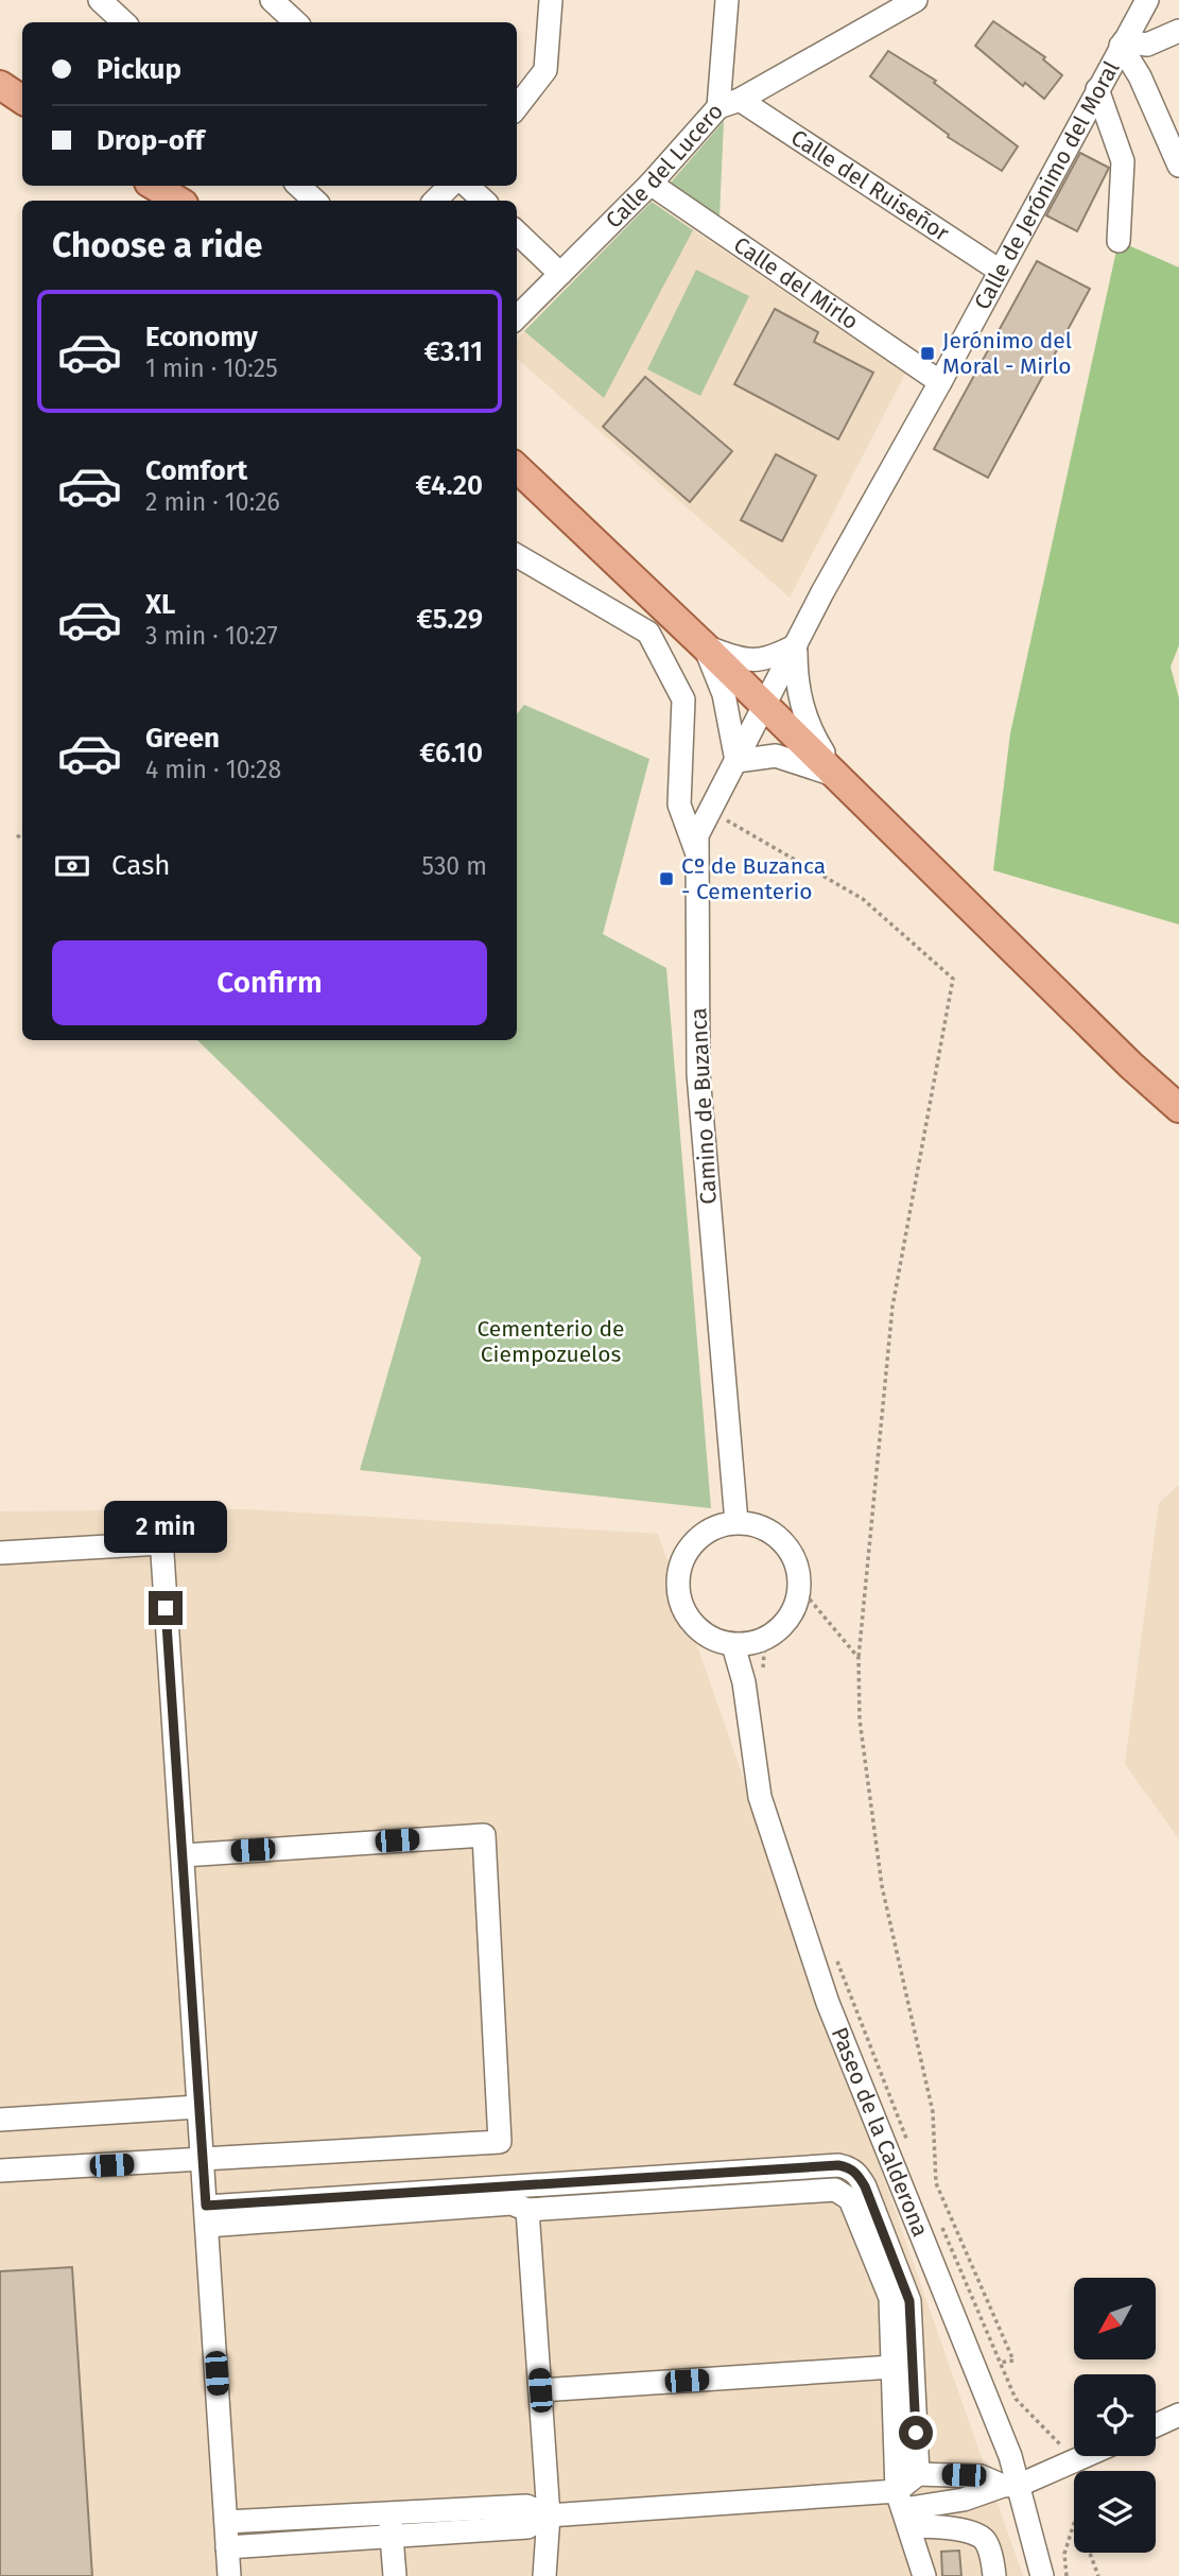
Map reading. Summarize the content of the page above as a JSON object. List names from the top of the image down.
{
  "streets": {
    "street": [
      "Calle del Lucero",
      "Calle del Ruiseñor",
      "Calle de Jerónimo del Moral",
      "Calle del Mirlo",
      "Camino de Buzanca",
      "Paseo de la Calderona"
    ]
  },
  "crossings": [
    ["Calle del Lucero", "Calle del Ruiseñor"],
    ["Calle del Lucero", "Calle del Mirlo"],
    ["Calle del Ruiseñor", "Calle de Jerónimo del Moral"],
    ["Calle de Jerónimo del Moral", "Calle del Mirlo"],
    ["Calle de Jerónimo del Moral", "Camino de Buzanca"],
    ["Camino de Buzanca", "Paseo de la Calderona"]
  ],
  "parks": ["Cementerio de Ciempozuelos"],
  "places": {
    "transit": ["Jerónimo del Moral - Mirlo", "Cº de Buzanca - Cementerio"]
  },
  "north": "bottom left",
  "page": {
    "banner": ["Pickup", "Drop-off"],
    "heading": "Choose a ride",
    "list": [
      {
        "name": "Economy",
        "note": "1 min · 10:25",
        "value": "€3.11"
      },
      {
        "name": "Comfort",
        "note": "2 min · 10:26",
        "value": "€4.20"
      },
      {
        "name": "XL",
        "note": "3 min · 10:27",
        "value": "€5.29"
      },
      {
        "name": "Green",
        "note": "4 min · 10:28",
        "value": "€6.10"
      }
    ],
    "pay": ["Cash", "530 m"],
    "buttons": "Confirm",
    "bubble": "2 min"
  }
}
